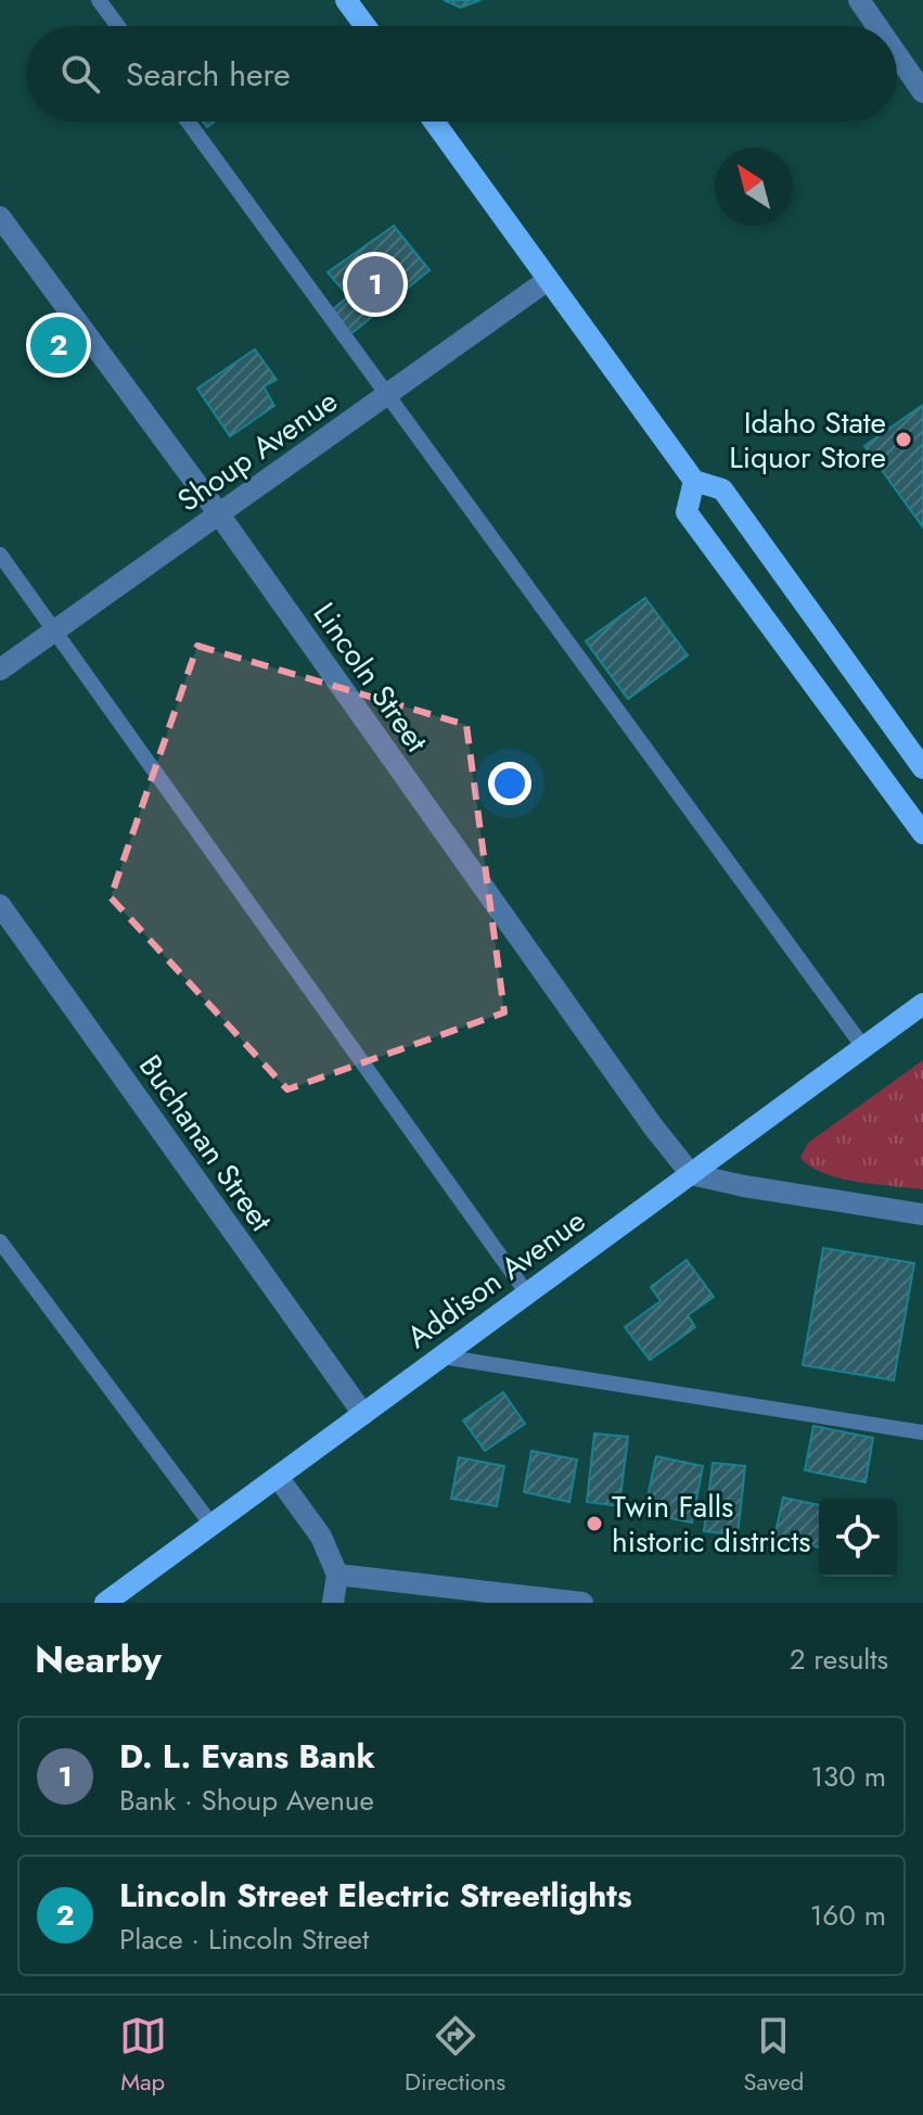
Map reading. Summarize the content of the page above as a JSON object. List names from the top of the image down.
{
  "streets": {
    "main road": ["Addison Avenue"],
    "street": ["Shoup Avenue", "Lincoln Street", "Buchanan Street"]
  },
  "crossings": [
    ["Shoup Avenue", "Lincoln Street"],
    ["Lincoln Street", "Addison Avenue"],
    ["Buchanan Street", "Addison Avenue"]
  ],
  "places": ["Idaho State Liquor Store", "Twin Falls historic districts"],
  "north": "top left",
  "page": {
    "search": "Search here",
    "pins": ["1", "2"],
    "heading": ["Nearby", "2 results"],
    "list": [
      {
        "mark": "1",
        "name": "D. L. Evans Bank",
        "note": "Bank · Shoup Avenue",
        "value": "130 m"
      },
      {
        "mark": "2",
        "name": "Lincoln Street Electric Streetlights",
        "note": "Place · Lincoln Street",
        "value": "160 m"
      }
    ],
    "nav": ["Map", "Directions", "Saved"]
  }
}
